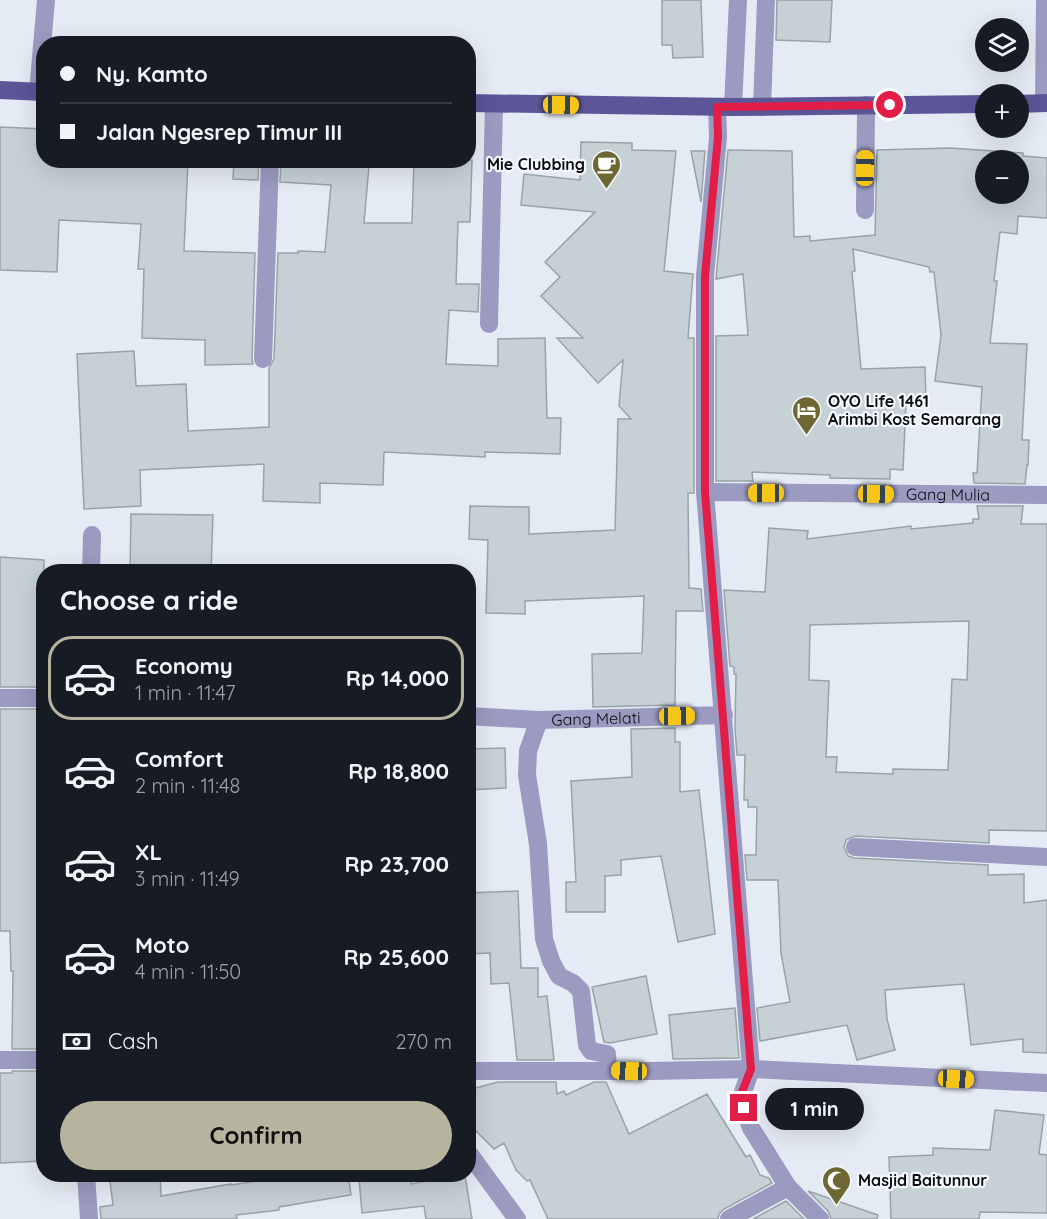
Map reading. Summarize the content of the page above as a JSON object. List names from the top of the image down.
{
  "streets": {
    "street": ["Gang Mulia", "Gang Melati"]
  },
  "places": {
    "cafe": ["Mie Clubbing"],
    "hotel": ["OYO Life 1461 Arimbi Kost Semarang"],
    "mosque": ["Masjid Baitunnur"]
  },
  "page": {
    "map_buttons": ["+", "−"],
    "banner": ["Ny. Kamto", "Jalan Ngesrep Timur III"],
    "heading": "Choose a ride",
    "list": [
      {
        "name": "Economy",
        "note": "1 min · 11:47",
        "value": "Rp 14,000"
      },
      {
        "name": "Comfort",
        "note": "2 min · 11:48",
        "value": "Rp 18,800"
      },
      {
        "name": "XL",
        "note": "3 min · 11:49",
        "value": "Rp 23,700"
      },
      {
        "name": "Moto",
        "note": "4 min · 11:50",
        "value": "Rp 25,600"
      }
    ],
    "pay": ["Cash", "270 m"],
    "bubble": "1 min",
    "buttons": "Confirm"
  }
}
